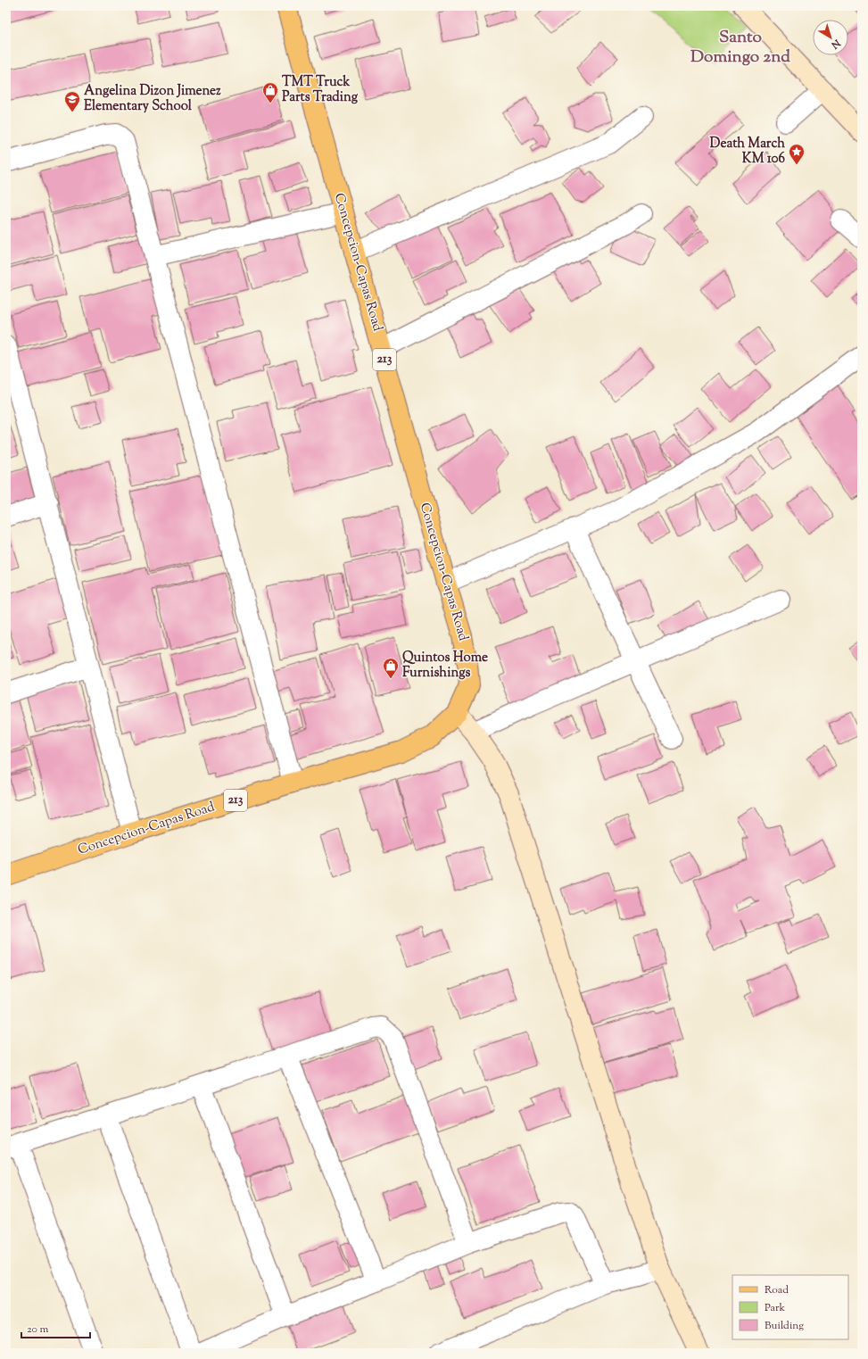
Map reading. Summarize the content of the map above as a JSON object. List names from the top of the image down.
{
  "streets": {
    "main road": ["Concepcion-Capas Road", "213"]
  },
  "districts": ["Santo Domingo 2nd"],
  "places": {
    "shop": ["TMT Truck Parts Trading", "Quintos Home Furnishings"],
    "school or university": ["Angelina Dizon Jimenez Elementary School"],
    "place": ["Death March KM 106"]
  },
  "legend": ["Road", "Park", "Building"],
  "scale_bar": "20 m",
  "north": "bottom right"
}
